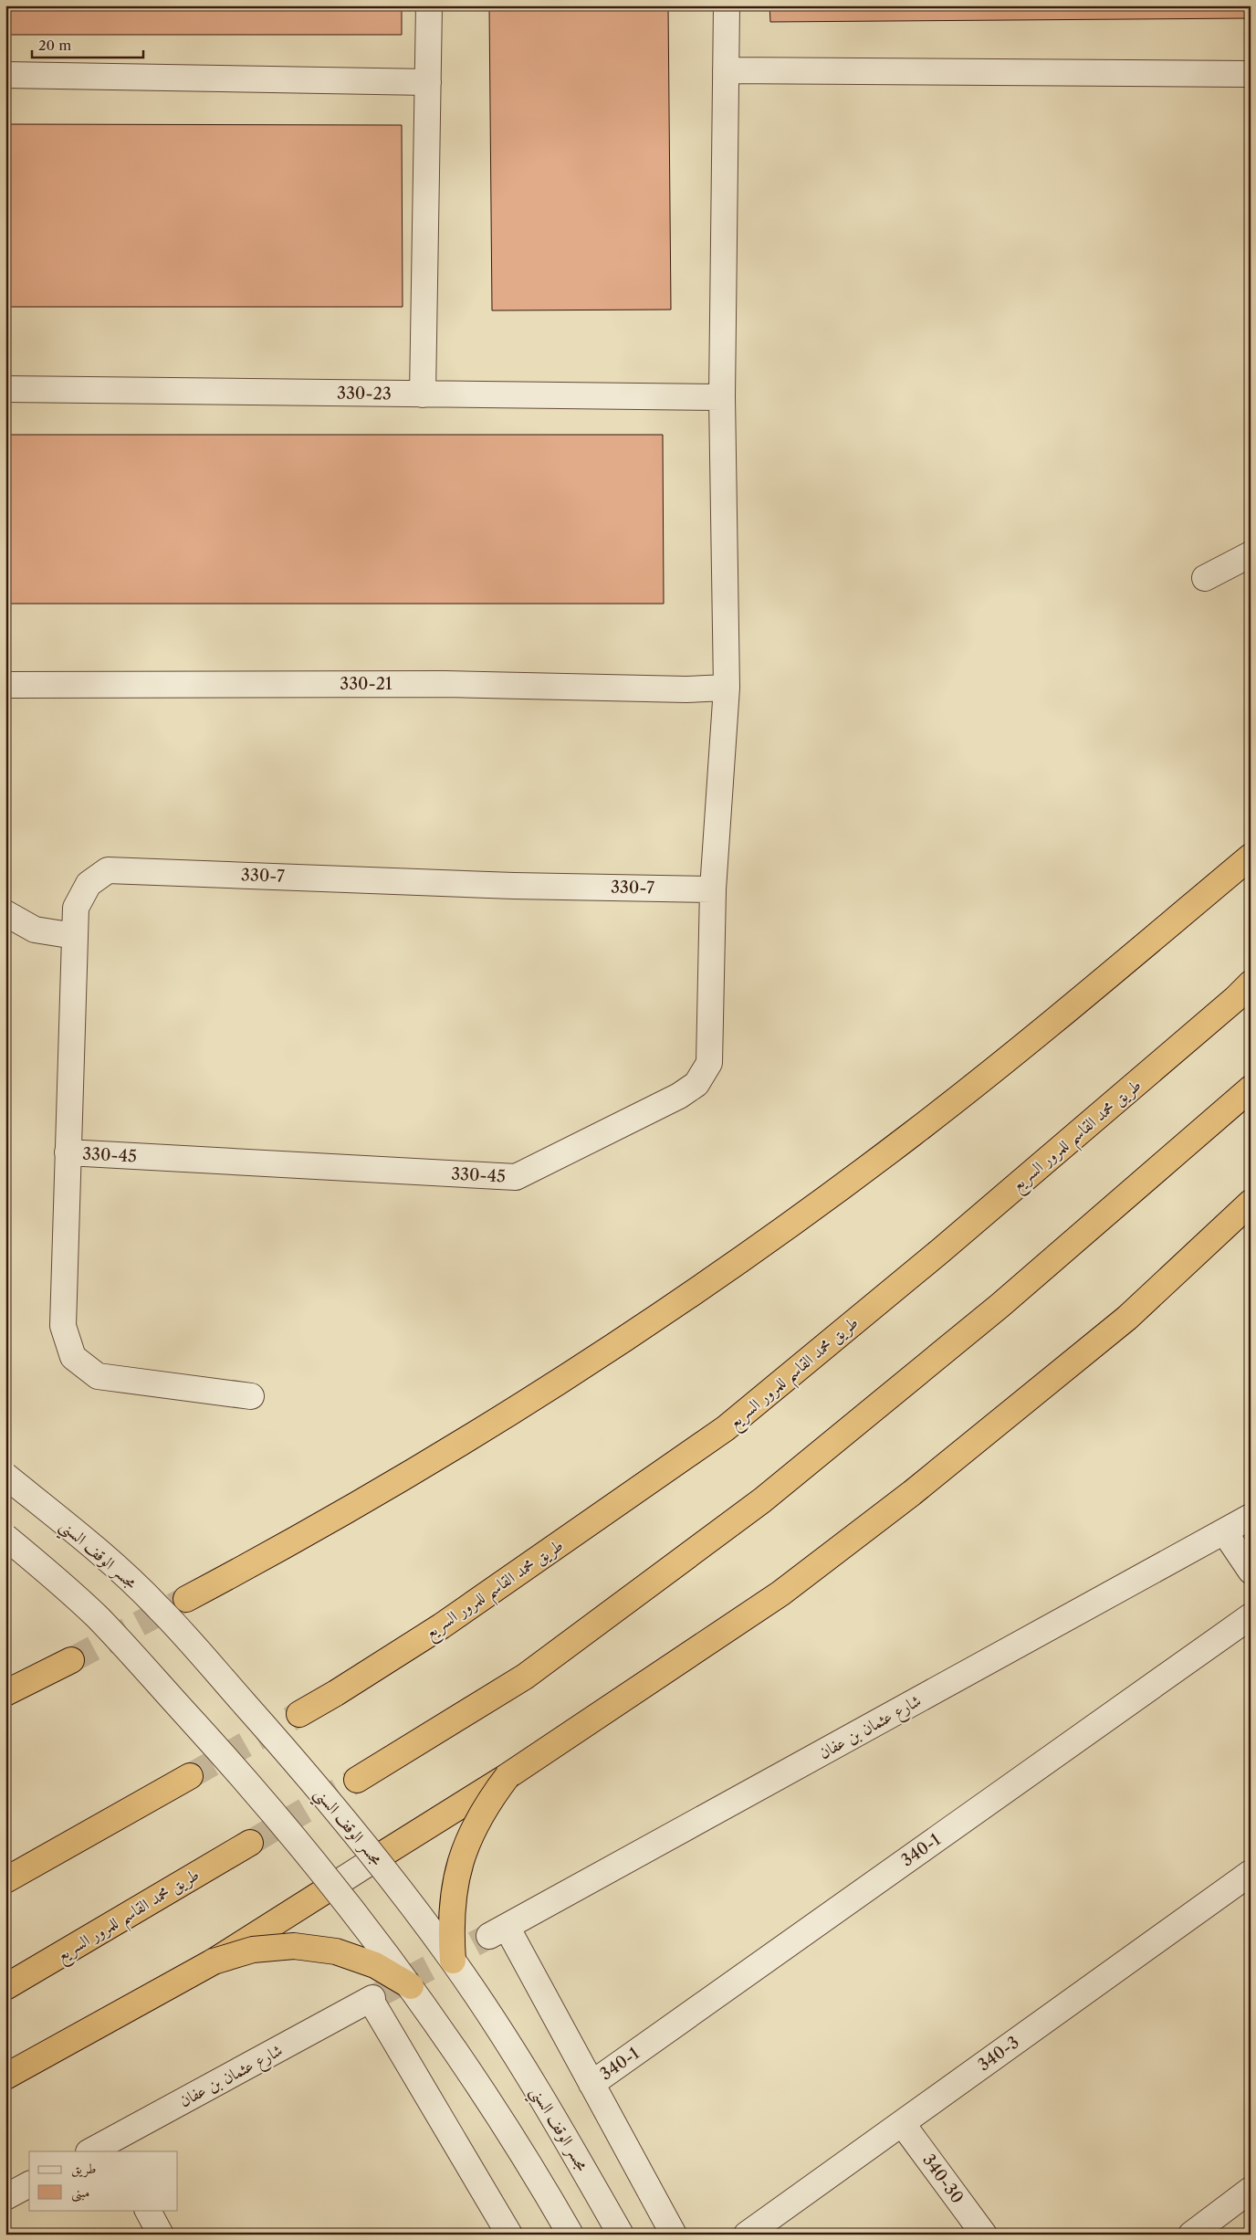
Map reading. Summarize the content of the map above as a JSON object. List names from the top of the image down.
{
  "streets": {
    "highway": ["طريق محمد القاسم للمرور السريع"],
    "street": [
      "330-23",
      "330-21",
      "330-7",
      "330-45",
      "مجسر الوقف السني",
      "شارع عثمان بن عفان",
      "340-1",
      "340-3",
      "340-30"
    ]
  },
  "crossings": [
    ["330-23", "330-45"],
    ["330-21", "330-45"],
    ["330-7", "330-45"],
    ["شارع عثمان بن عفان", "340-1"],
    ["340-3", "340-30"]
  ],
  "legend": ["طريق", "مبنى"],
  "scale_bar": "20 m"
}
